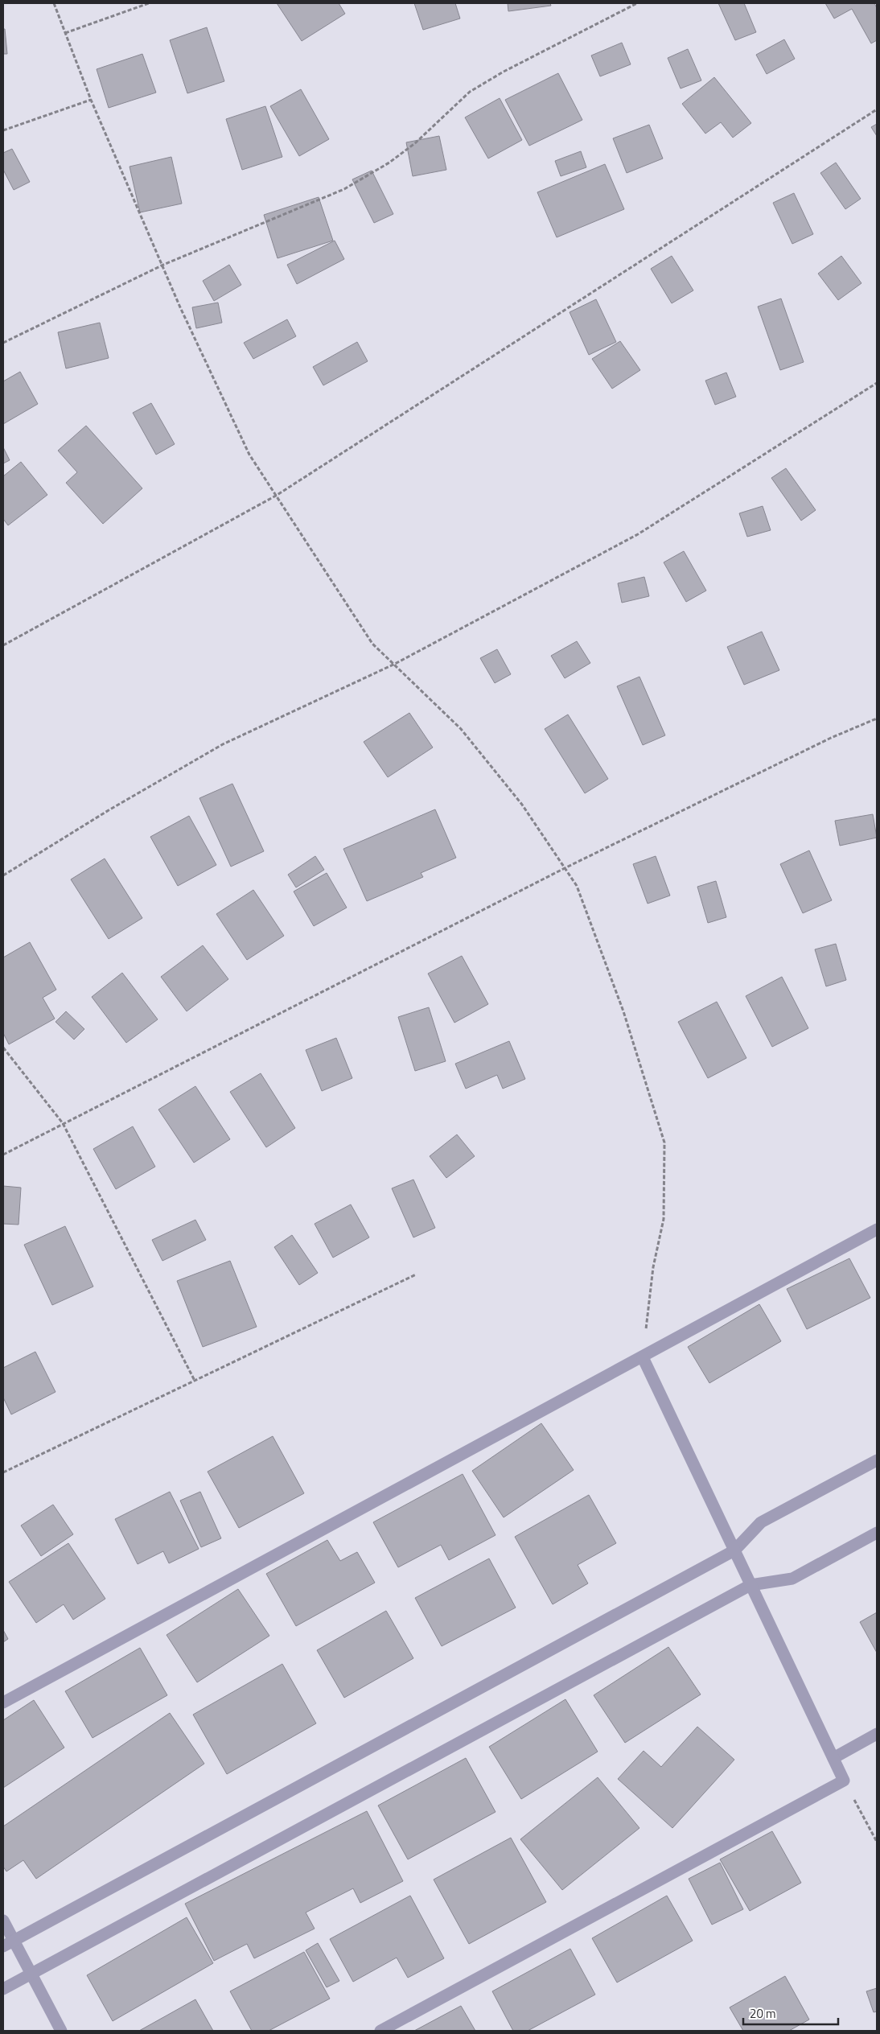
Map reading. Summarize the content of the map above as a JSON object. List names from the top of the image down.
{
  "scale_bar": "20 m"
}
